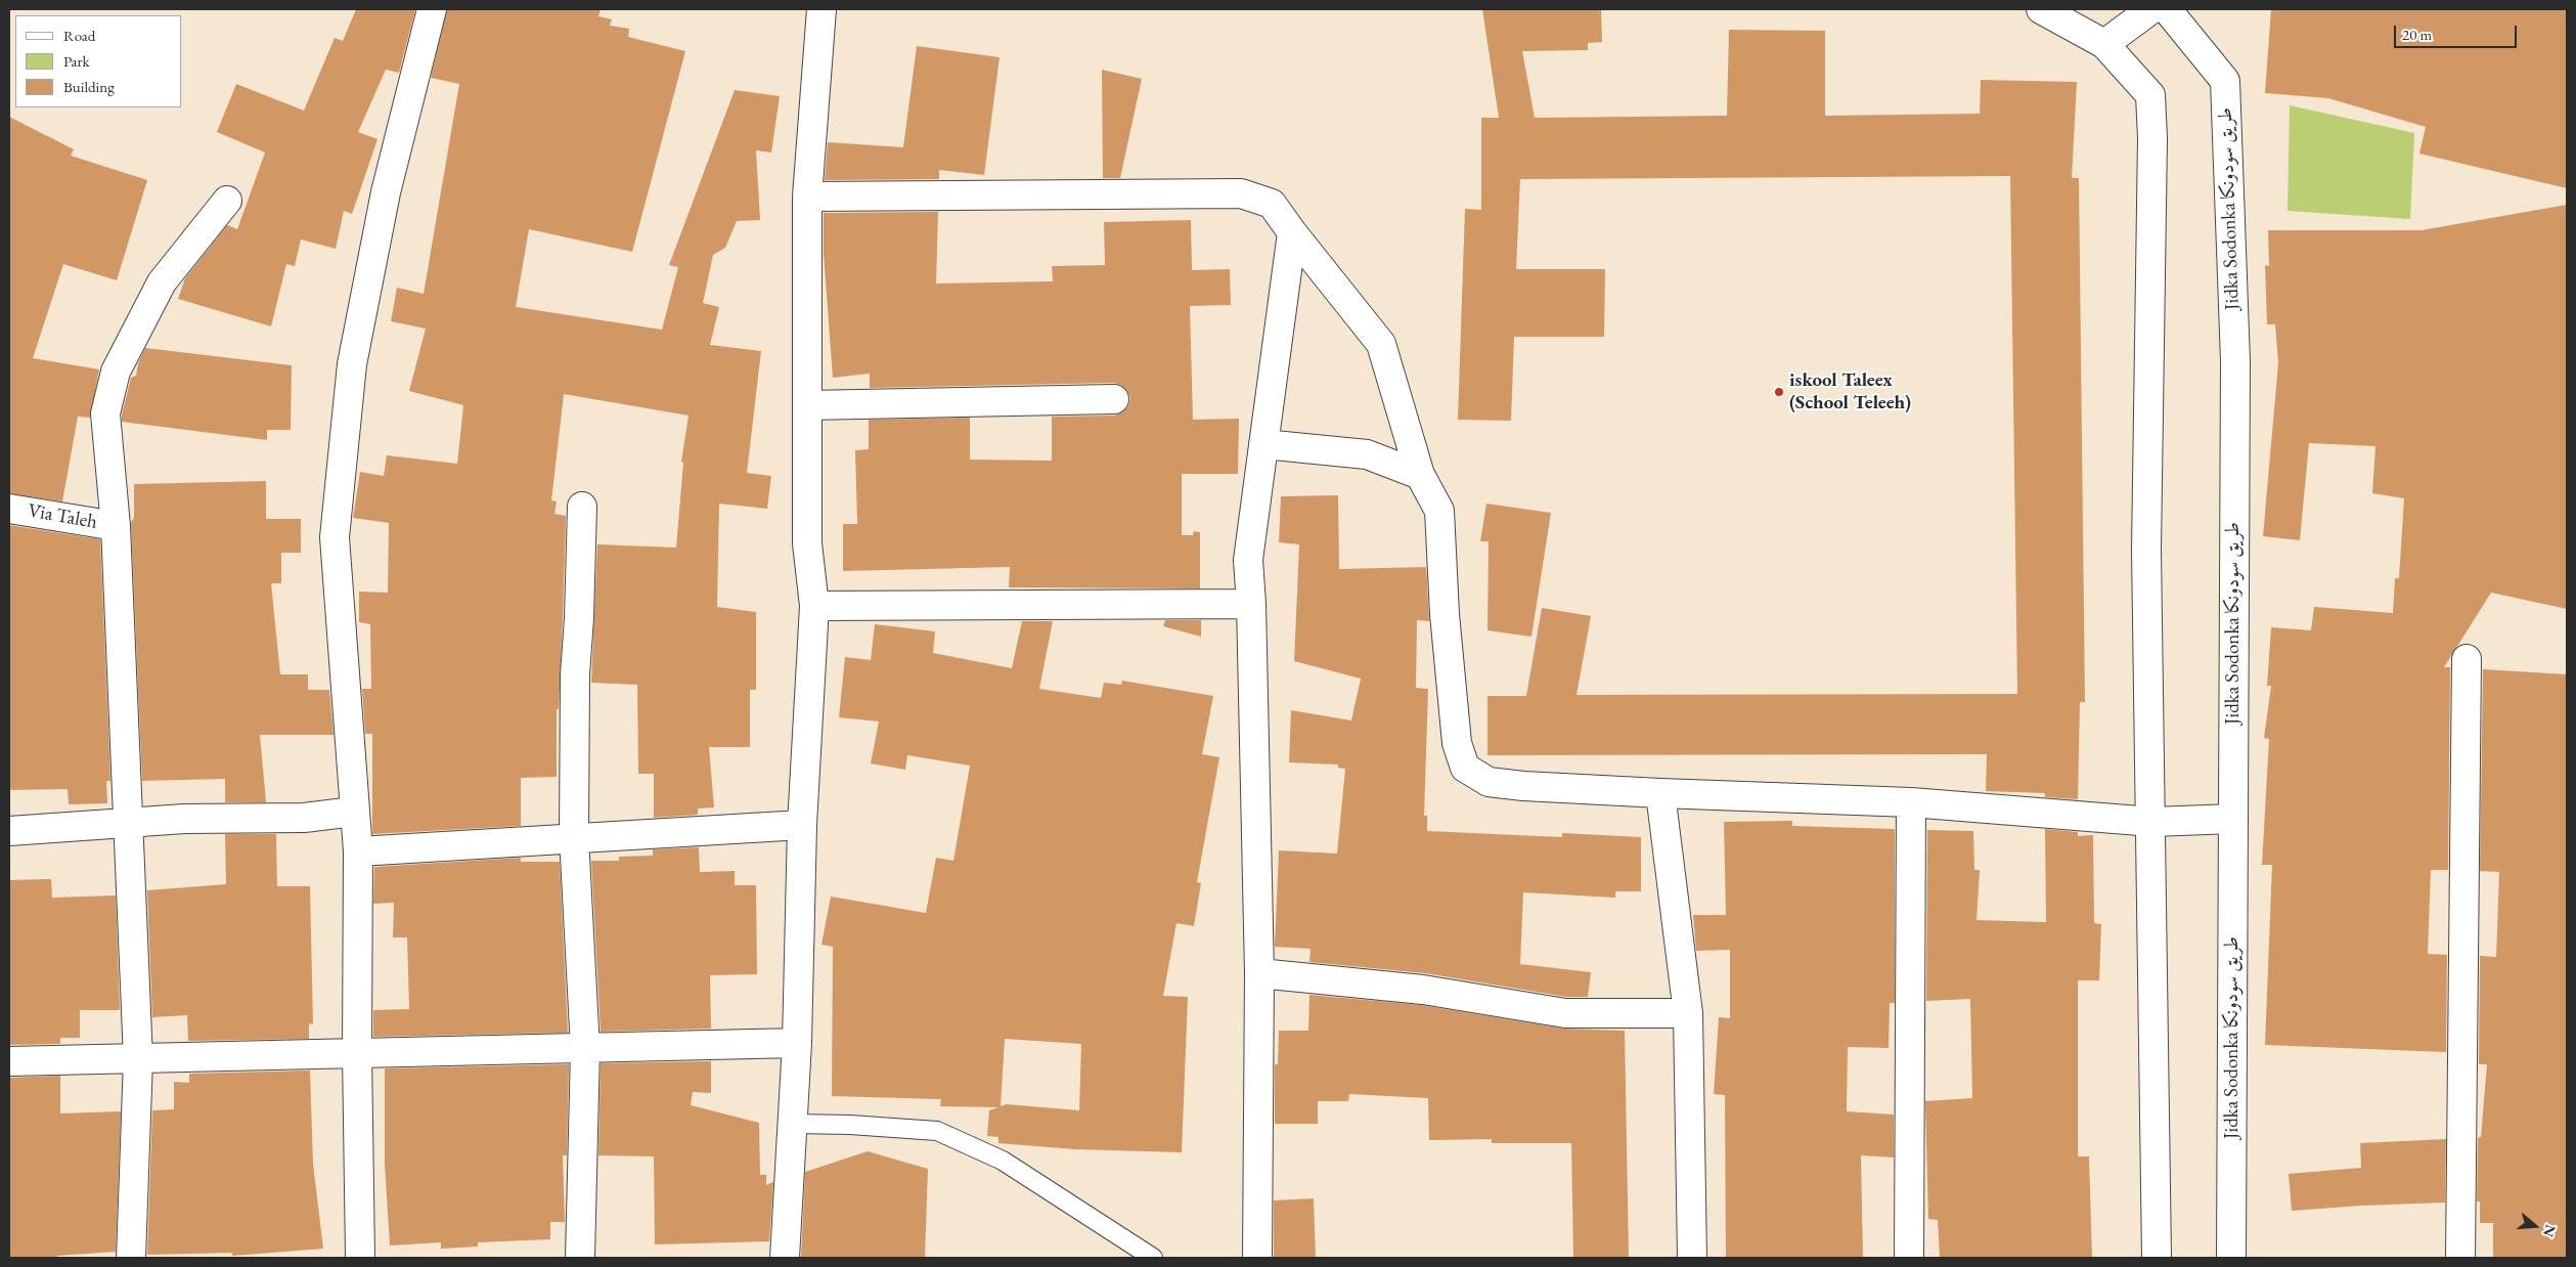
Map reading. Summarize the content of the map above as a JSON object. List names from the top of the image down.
{
  "streets": {
    "street": ["Jidka Sodonka طريق سودونكا", "Via Taleh"]
  },
  "places": ["iskool Taleex (School Teleeh)"],
  "legend": ["Road", "Park", "Building"],
  "scale_bar": "20 m",
  "north": "right"
}
